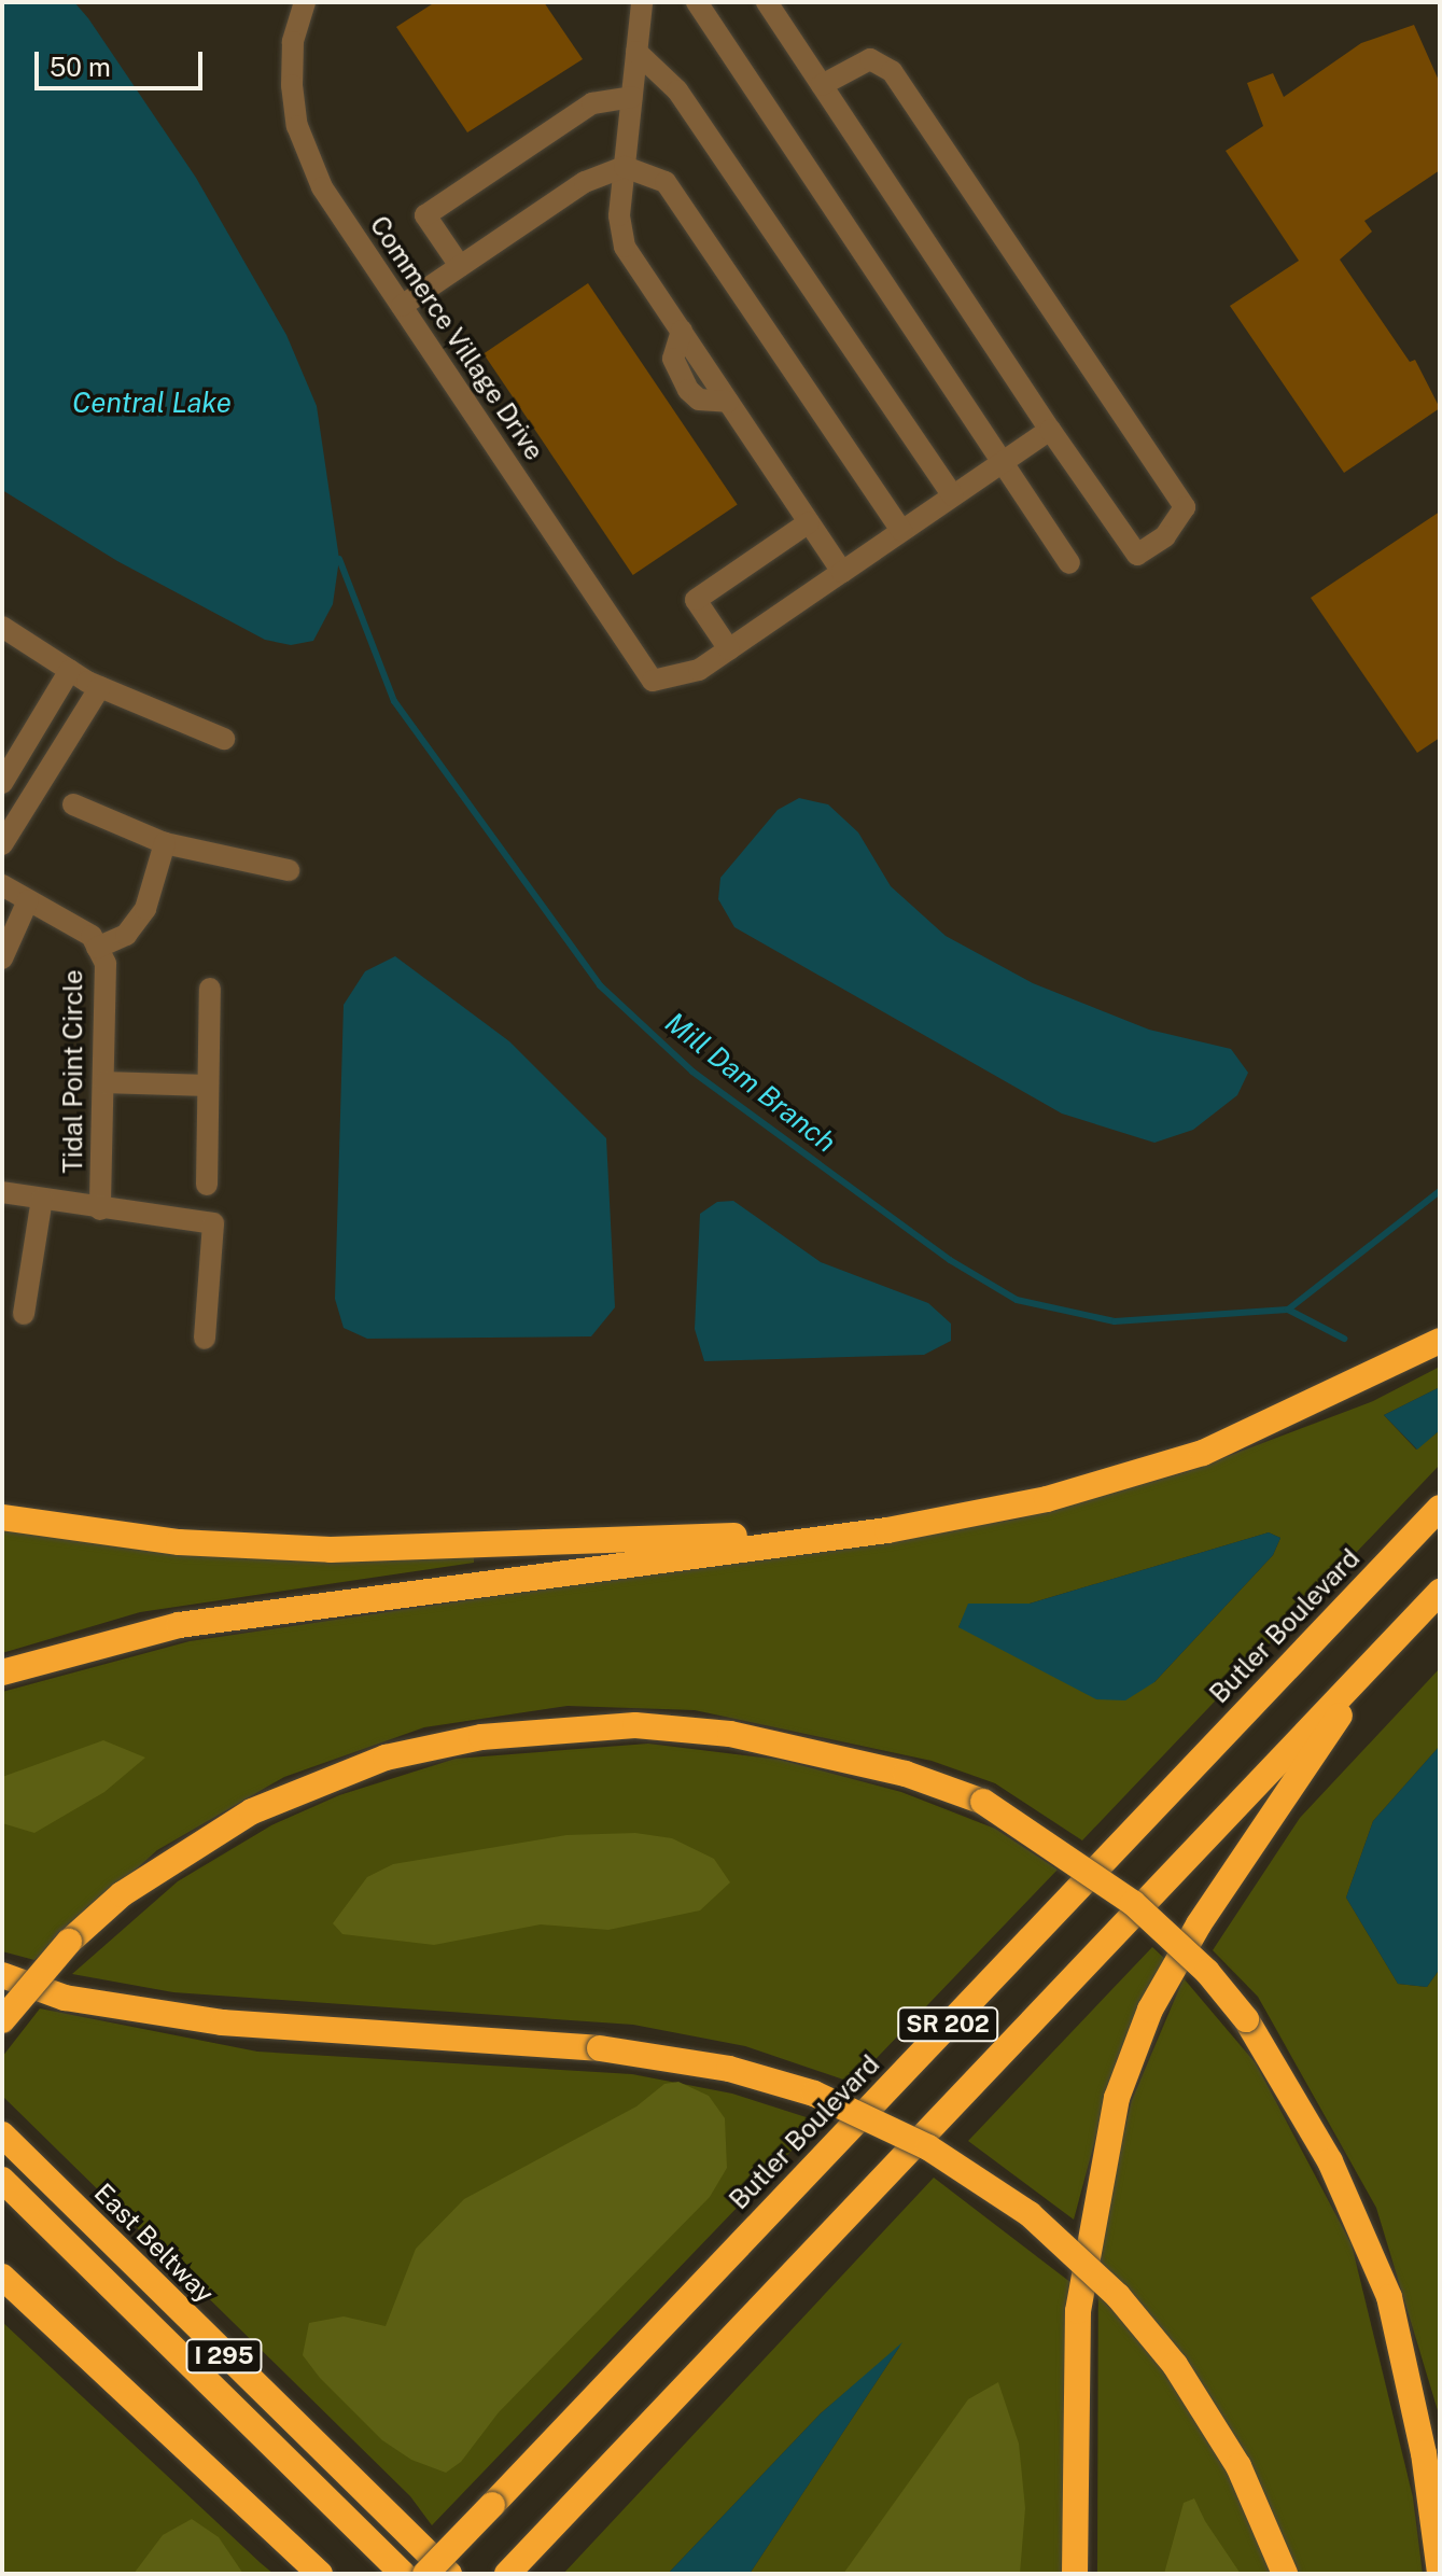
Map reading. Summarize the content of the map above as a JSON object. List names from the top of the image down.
{
  "streets": {
    "highway": [
      "Butler Boulevard",
      "SR 202",
      "East Beltway",
      "I 295"
    ],
    "street": ["Commerce Village Drive", "Tidal Point Circle"]
  },
  "water": ["Central Lake", "Mill Dam Branch"],
  "scale_bar": "50 m"
}
